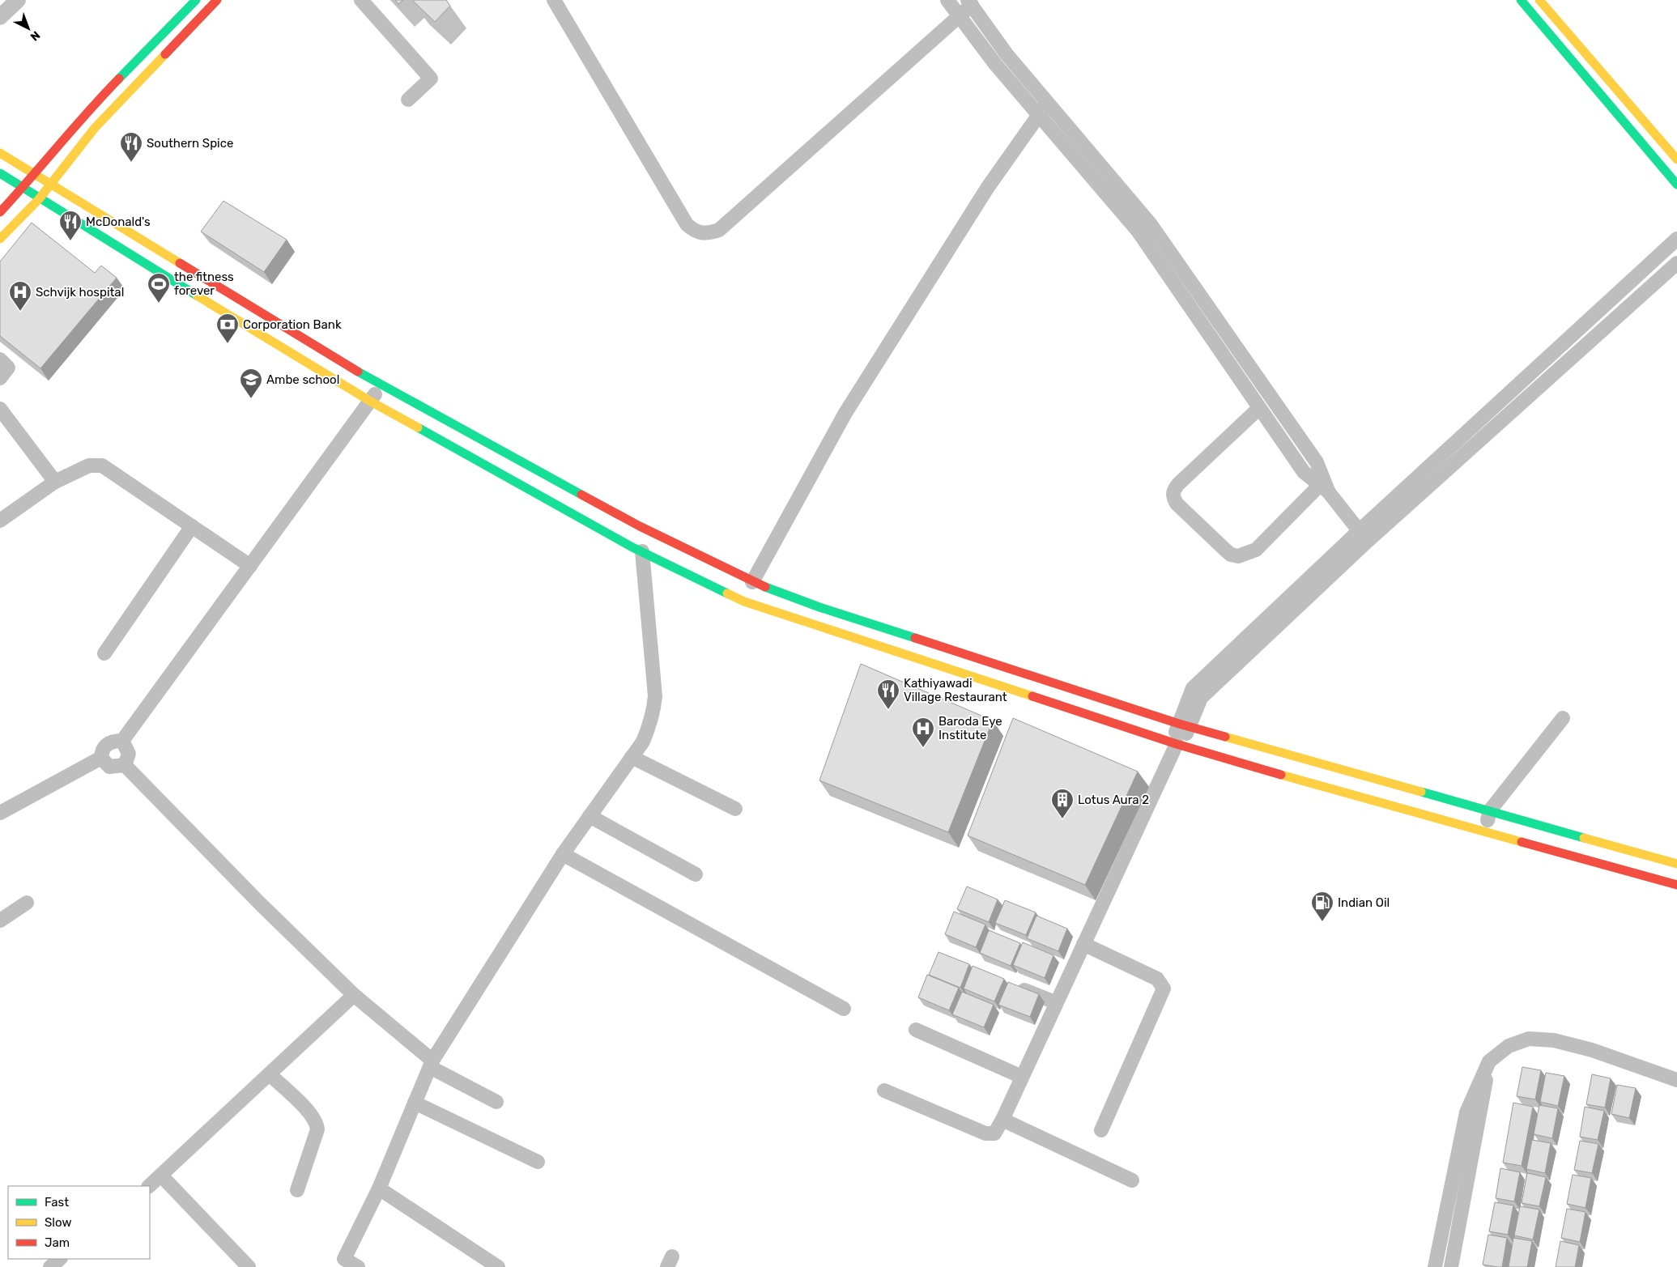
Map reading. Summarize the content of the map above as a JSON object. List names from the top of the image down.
{
  "places": {
    "restaurant": ["Southern Spice", "McDonald's", "Kathiyawadi Village Restaurant"],
    "sports": ["the fitness forever"],
    "hospital": ["Schvijk hospital", "Baroda Eye Institute"],
    "bank": ["Corporation Bank"],
    "school or university": ["Ambe school"],
    "building": ["Lotus Aura 2"],
    "fuel station": ["Indian Oil"]
  },
  "legend": ["Fast", "Slow", "Jam"],
  "north": "bottom right"
}
